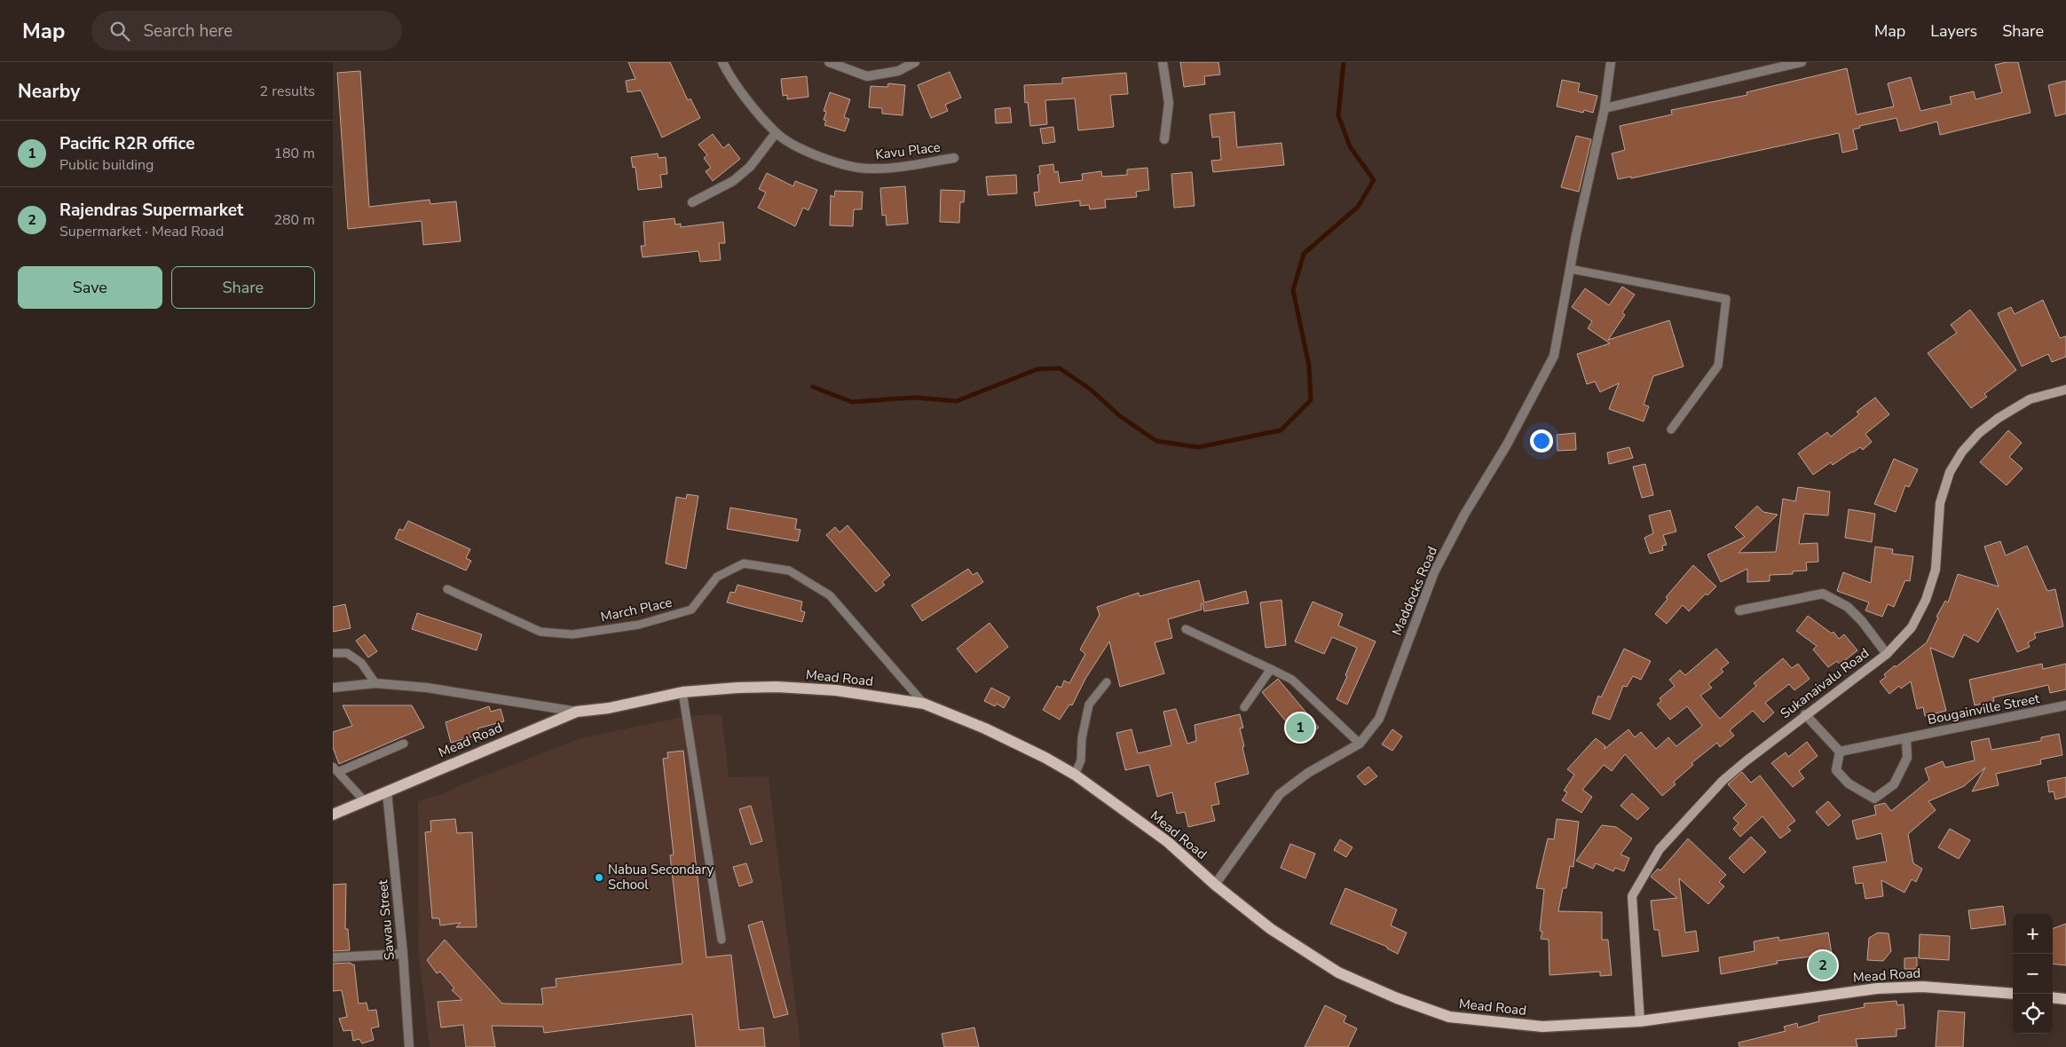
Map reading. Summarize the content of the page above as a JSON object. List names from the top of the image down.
{
  "streets": {
    "main road": ["Mead Road", "Sukanaivalu Road"],
    "street": [
      "Kavu Place",
      "Maddocks Road",
      "Bougainville Street",
      "Sawau Street"
    ],
    "lane": ["March Place"]
  },
  "crossings": [
    ["Maddocks Road", "Mead Road"],
    ["March Place", "Mead Road"],
    ["Mead Road", "Sukanaivalu Road"],
    ["Mead Road", "Sawau Street"]
  ],
  "places": ["Nabua Secondary School"],
  "page": {
    "header": "Map",
    "search": "Search here",
    "nav": ["Map", "Layers", "Share"],
    "heading": ["Nearby", "2 results"],
    "list": [
      {
        "mark": "1",
        "name": "Pacific R2R office",
        "note": "Public building",
        "value": "180 m"
      },
      {
        "mark": "2",
        "name": "Rajendras Supermarket",
        "note": "Supermarket · Mead Road",
        "value": "280 m"
      }
    ],
    "buttons": ["Save", "Share"],
    "pins": ["1", "2"],
    "map_buttons": ["+", "−"]
  }
}
